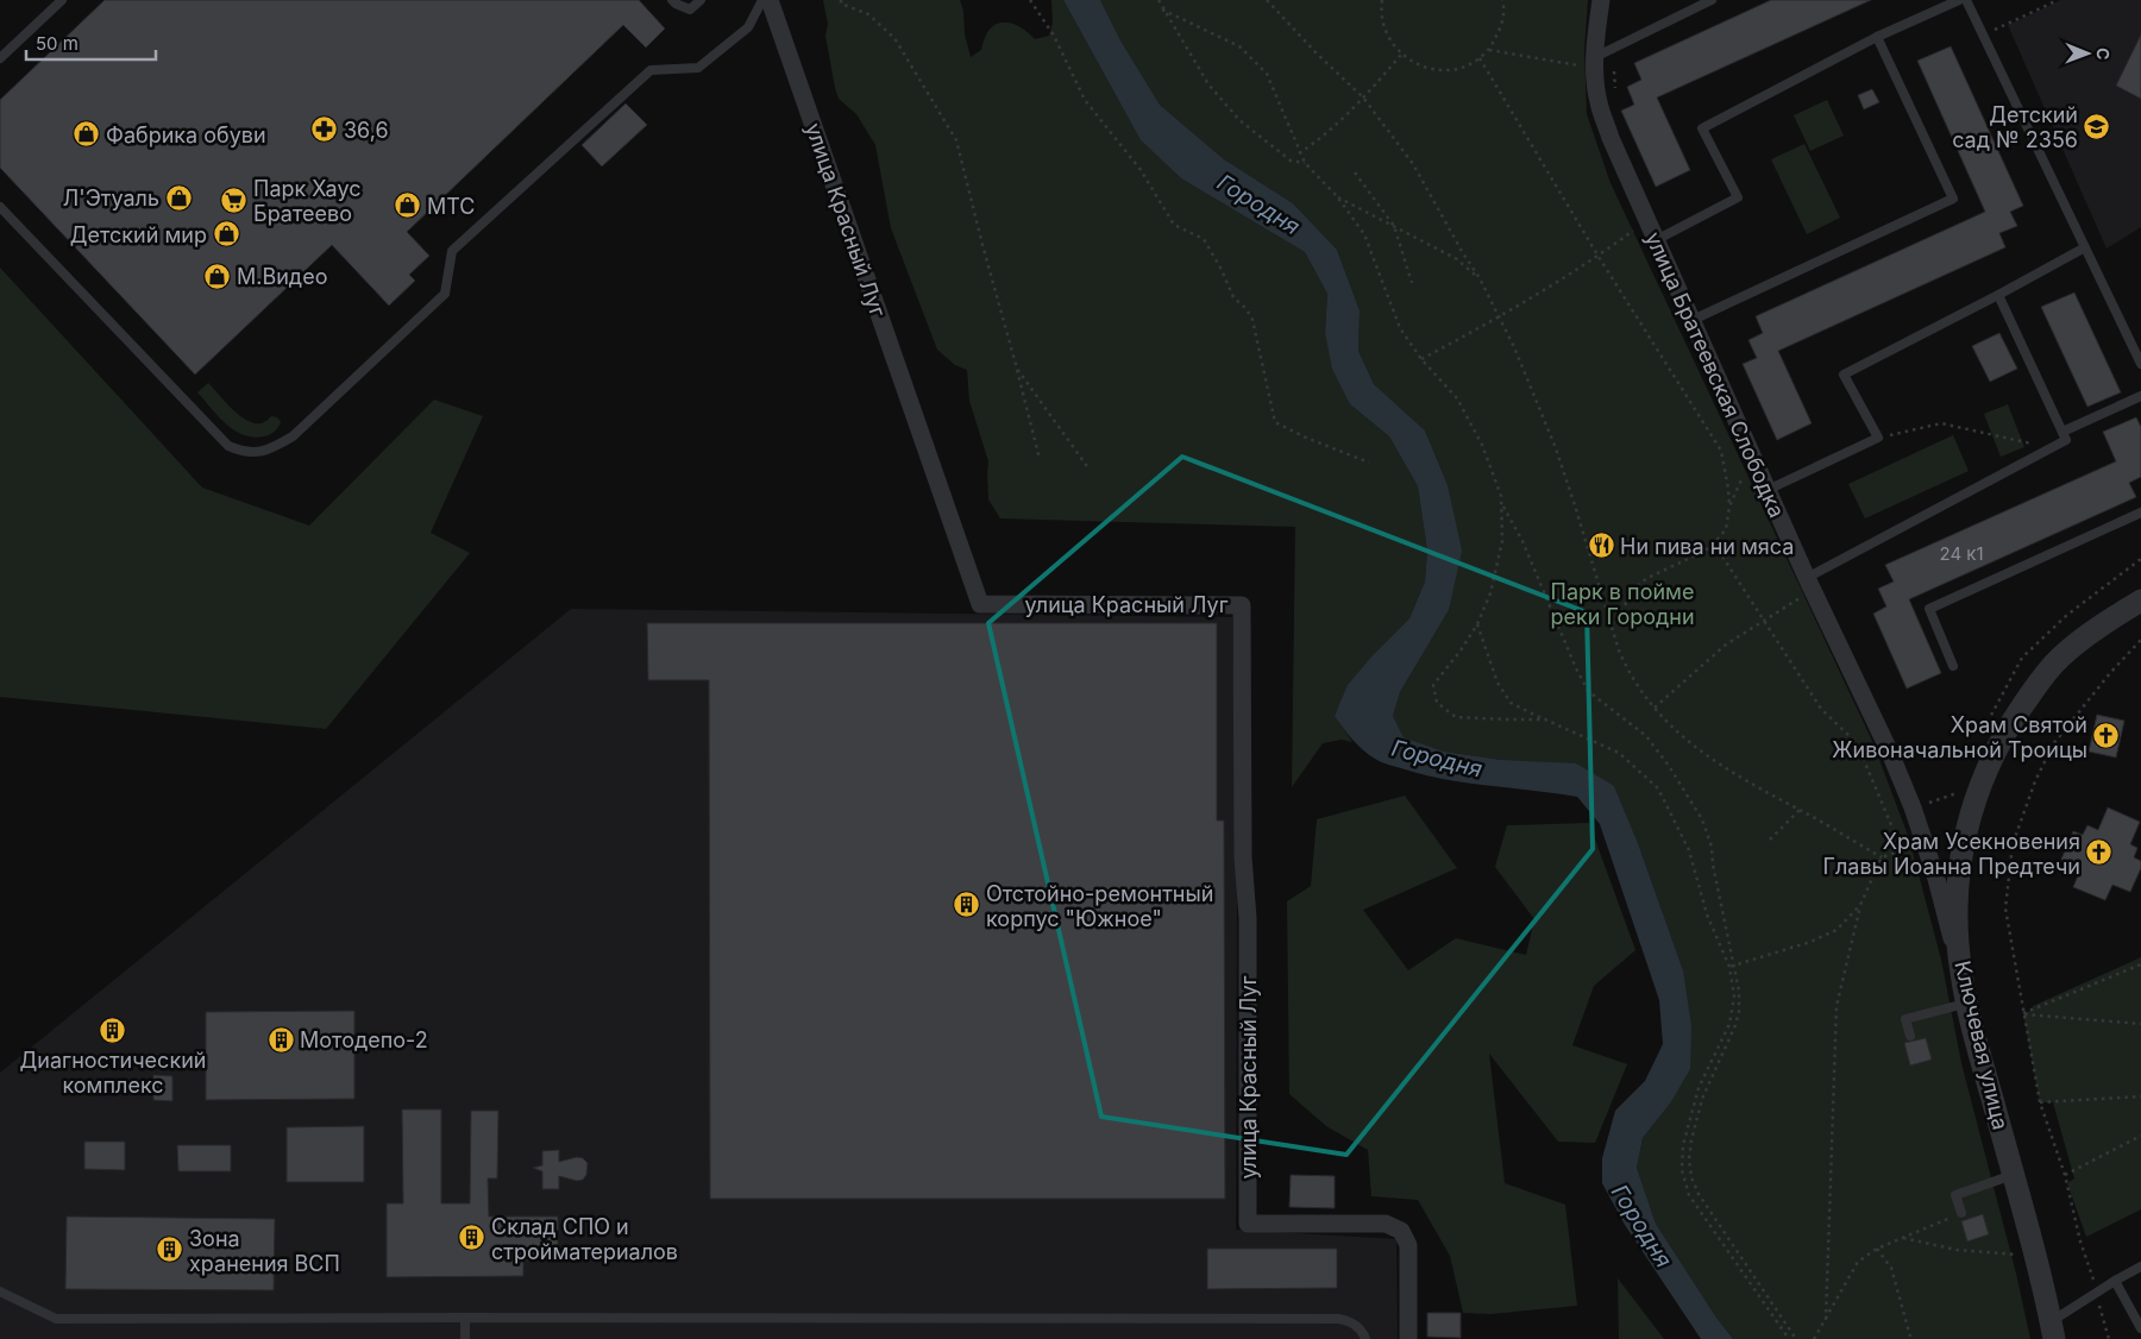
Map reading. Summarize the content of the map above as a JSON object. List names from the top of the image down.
{
  "streets": {
    "street": ["улица Красный Луг", "улица Братеевская Слободка", "Ключевая улица"]
  },
  "crossings": [
    ["улица Братеевская Слободка", "Ключевая улица"]
  ],
  "water": ["Городня"],
  "parks": ["Парк в пойме реки Городни"],
  "places": {
    "school or university": ["Детский сад № 2356"],
    "pharmacy": ["36,6"],
    "shop": [
      "Фабрика обуви",
      "Л'Этуаль",
      "МТС",
      "Детский мир",
      "М.Видео"
    ],
    "supermarket": ["Парк Хаус Братеево"],
    "restaurant": ["Ни пива ни мяса"],
    "church": ["Храм Святой Живоначальной Троицы", "Храм Усекновения Главы Иоанна Предтечи"],
    "building": [
      "Отстойно-ремонтный корпус \"Южное\"",
      "Диагностический комплекс",
      "Мотодепо-2",
      "Склад СПО и стройматериалов",
      "Зона хранения ВСП"
    ]
  },
  "house_numbers": ["24 к1"],
  "scale_bar": "50 m",
  "north": "right"
}
